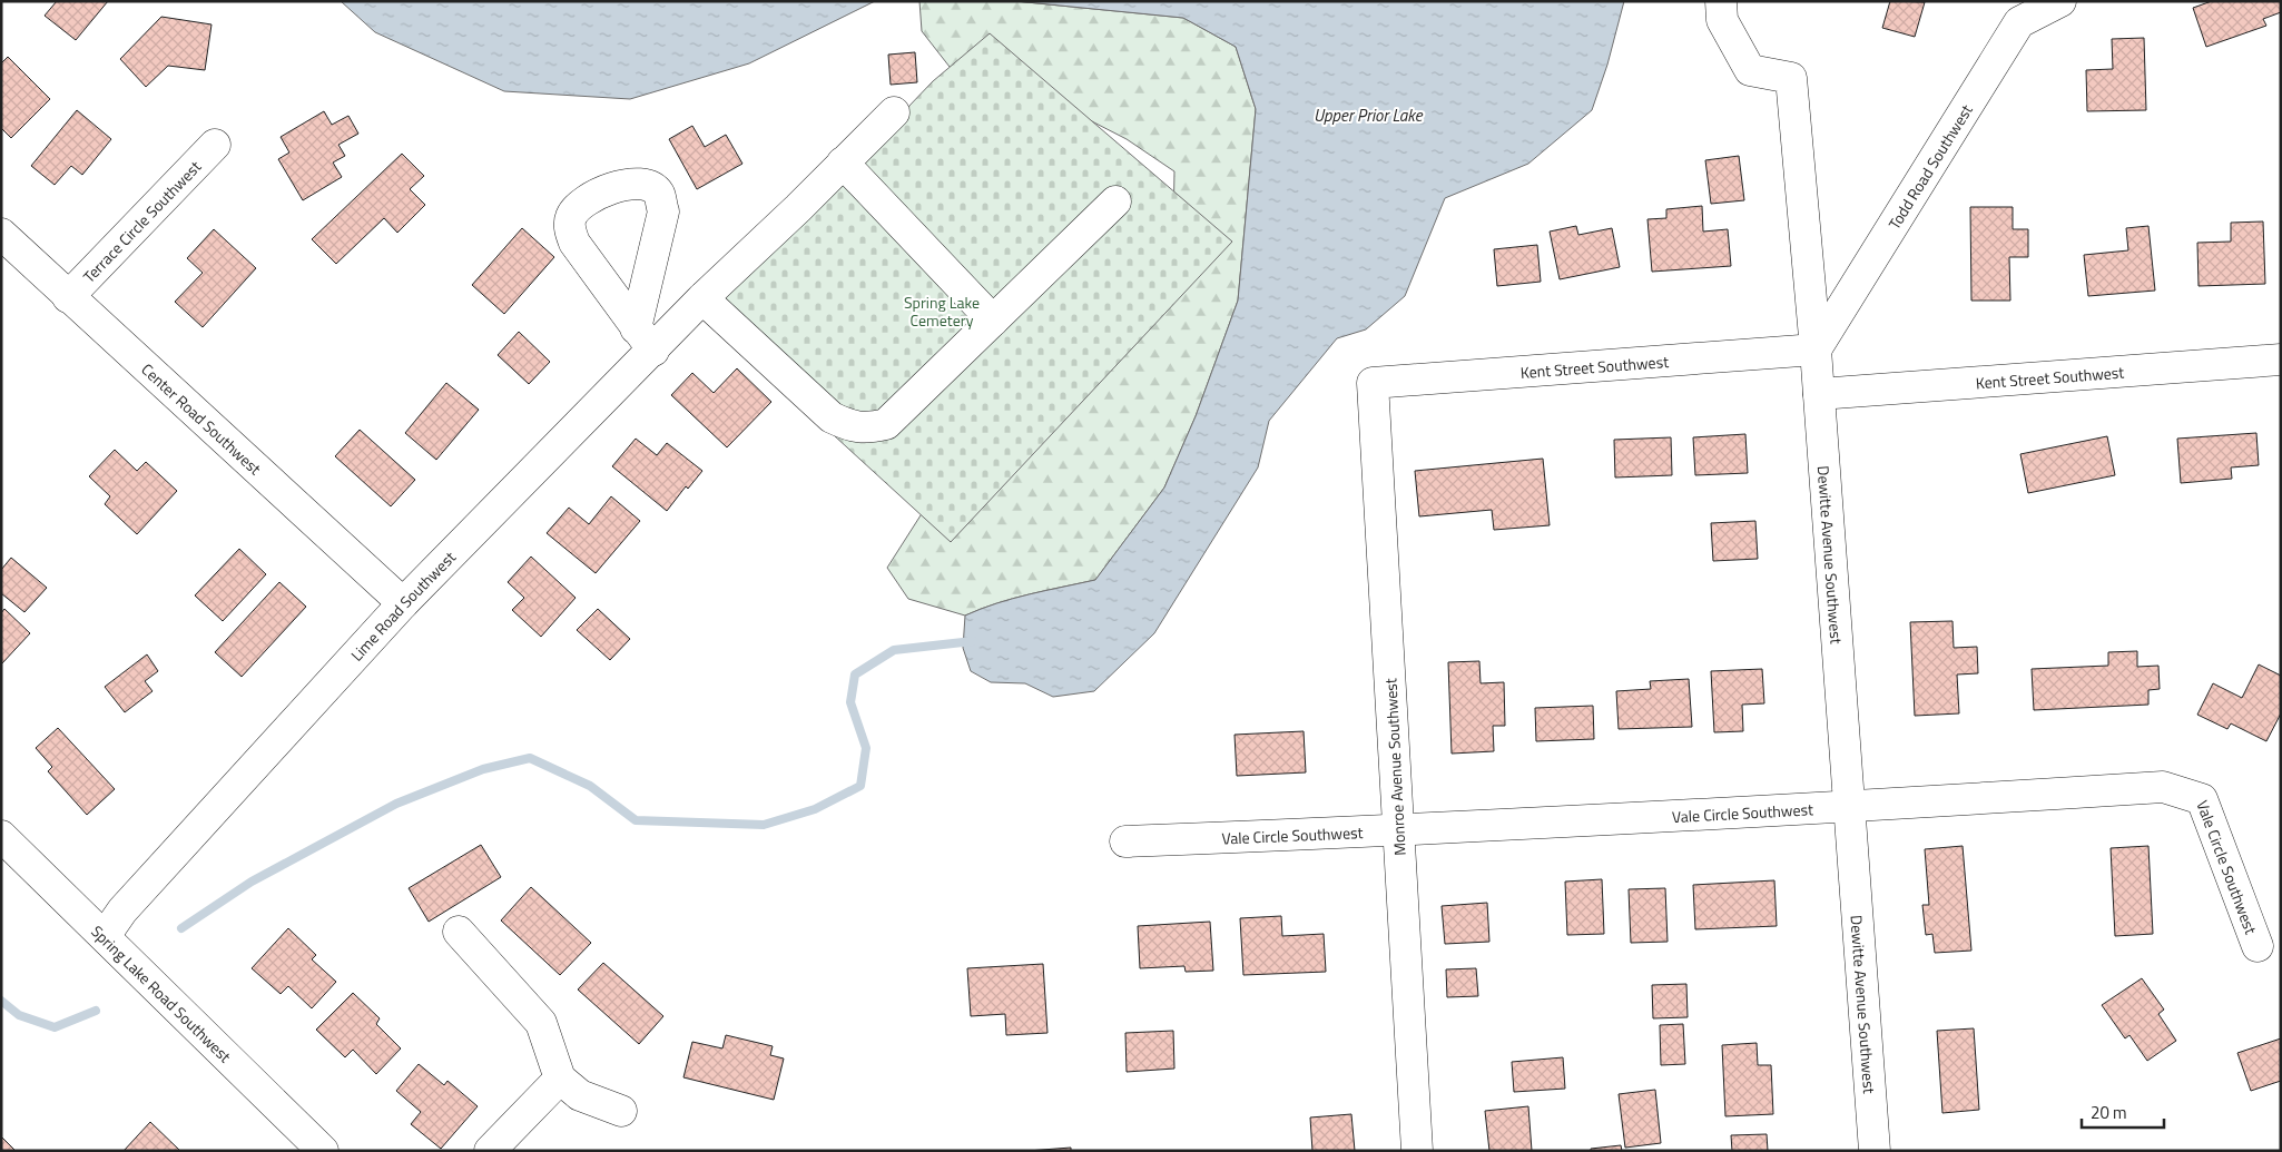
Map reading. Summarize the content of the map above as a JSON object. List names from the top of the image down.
{
  "streets": {
    "street": [
      "Todd Road Southwest",
      "Terrace Circle Southwest",
      "Kent Street Southwest",
      "Center Road Southwest",
      "Dewitte Avenue Southwest",
      "Lime Road Southwest",
      "Monroe Avenue Southwest",
      "Vale Circle Southwest",
      "Spring Lake Road Southwest"
    ]
  },
  "crossings": [
    ["Todd Road Southwest", "Kent Street Southwest"],
    ["Todd Road Southwest", "Dewitte Avenue Southwest"],
    ["Terrace Circle Southwest", "Center Road Southwest"],
    ["Kent Street Southwest", "Dewitte Avenue Southwest"],
    ["Kent Street Southwest", "Monroe Avenue Southwest"],
    ["Center Road Southwest", "Lime Road Southwest"],
    ["Dewitte Avenue Southwest", "Vale Circle Southwest"],
    ["Lime Road Southwest", "Spring Lake Road Southwest"],
    ["Monroe Avenue Southwest", "Vale Circle Southwest"]
  ],
  "water": ["Upper Prior Lake"],
  "parks": ["Spring Lake Cemetery"],
  "scale_bar": "20 m"
}
